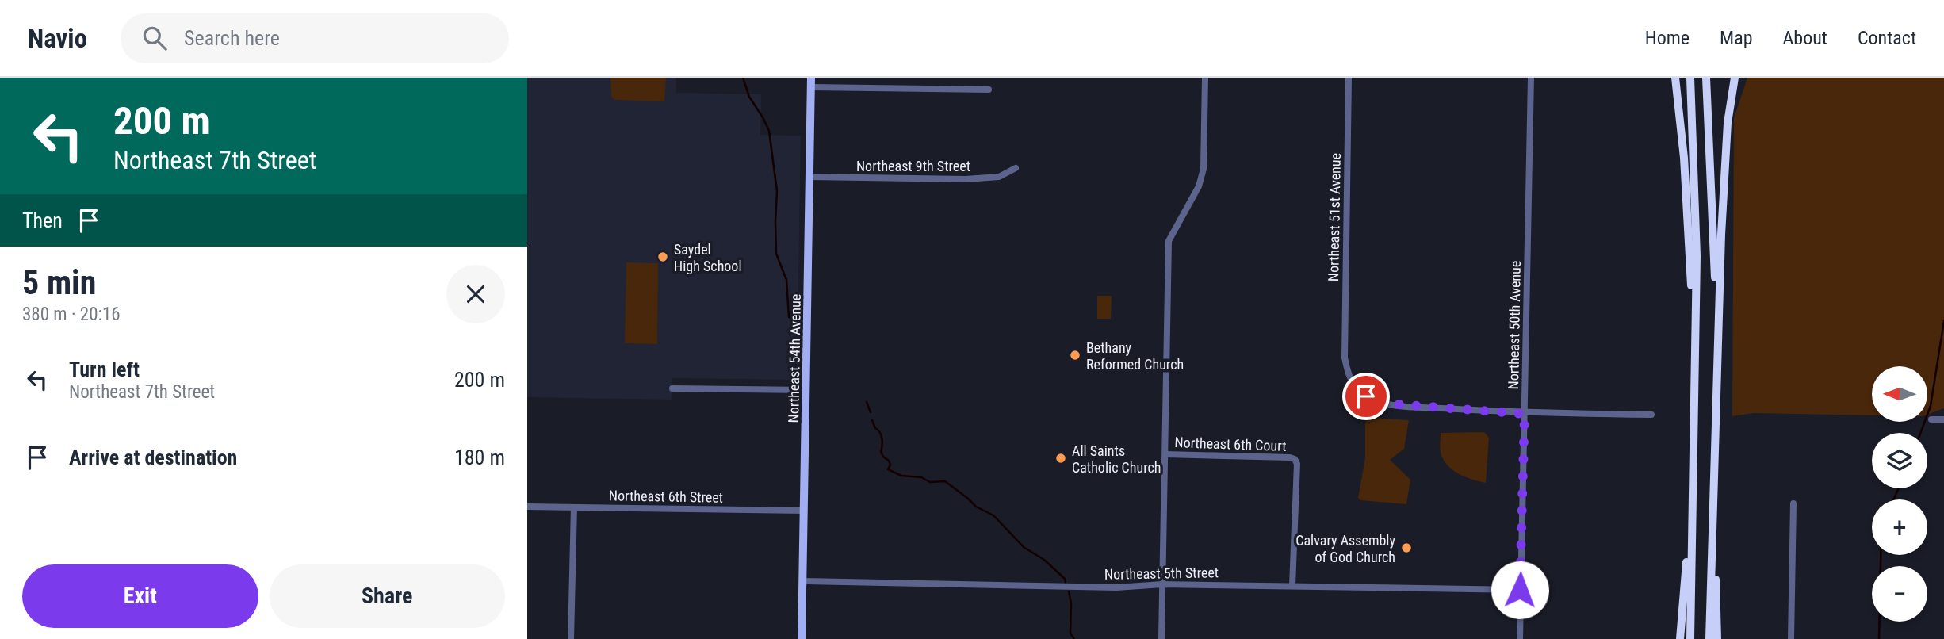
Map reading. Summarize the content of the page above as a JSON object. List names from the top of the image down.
{
  "streets": {
    "main road": ["Northeast 54th Avenue"],
    "street": [
      "Northeast 9th Street",
      "Northeast 51st Avenue",
      "Northeast 50th Avenue",
      "Northeast 6th Court",
      "Northeast 6th Street",
      "Northeast 5th Street"
    ]
  },
  "crossings": [
    ["Northeast 9th Street", "Northeast 54th Avenue"],
    ["Northeast 51st Avenue", "Northeast 50th Avenue"],
    ["Northeast 50th Avenue", "Northeast 5th Street"],
    ["Northeast 54th Avenue", "Northeast 6th Street"],
    ["Northeast 54th Avenue", "Northeast 5th Street"],
    ["Northeast 6th Court", "Northeast 5th Street"]
  ],
  "places": [
    "Saydel High School",
    "Bethany Reformed Church",
    "All Saints Catholic Church",
    "Calvary Assembly of God Church"
  ],
  "north": "left",
  "page": {
    "header": "Navio",
    "search": "Search here",
    "nav": [
      "Home",
      "Map",
      "About",
      "Contact"
    ],
    "turn": ["200 m", "Northeast 7th Street"],
    "then": "Then",
    "heading": ["5 min", "380 m · 20:16"],
    "list": [
      {
        "name": "Turn left",
        "note": "Northeast 7th Street",
        "value": "200 m"
      },
      {
        "name": "Arrive at destination",
        "value": "180 m"
      }
    ],
    "map_buttons": ["+", "−"],
    "buttons": ["Exit", "Share"]
  }
}
